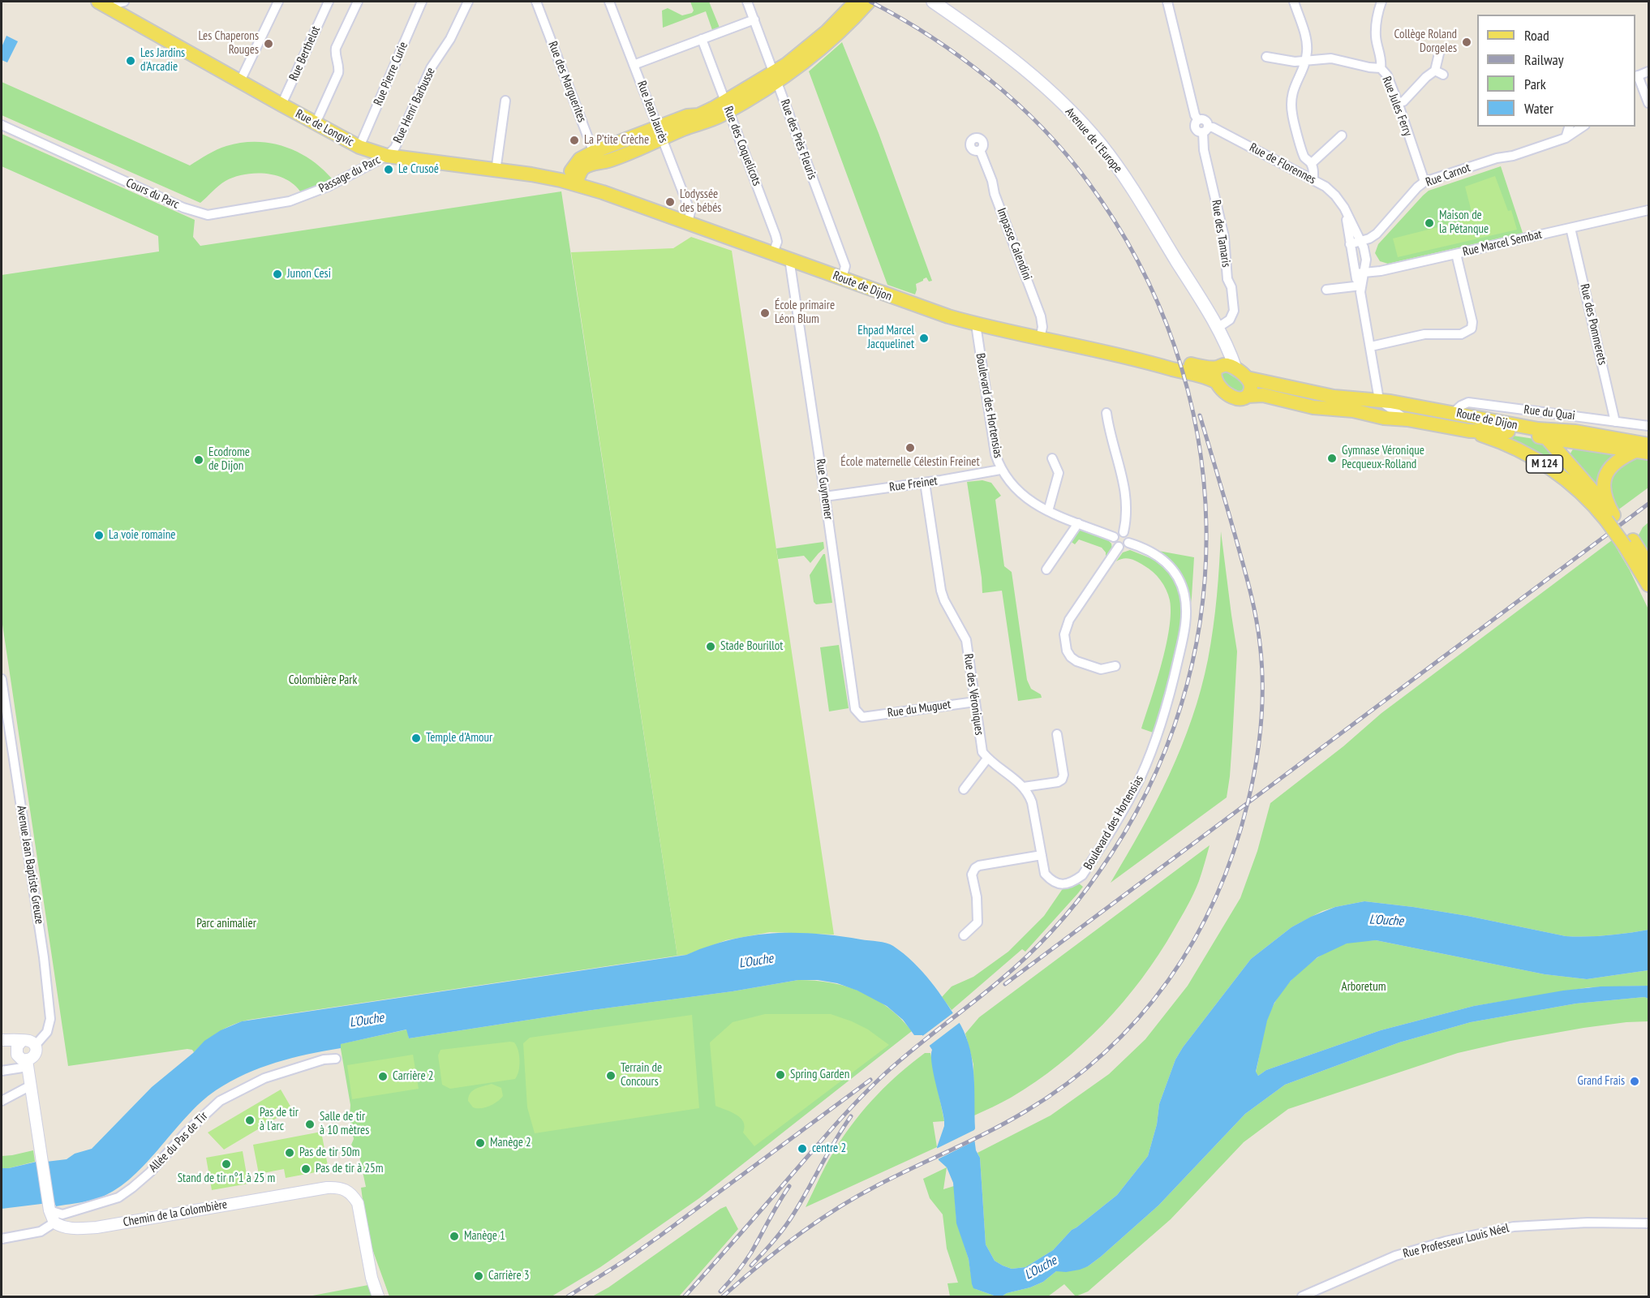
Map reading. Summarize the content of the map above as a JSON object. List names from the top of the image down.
{
  "streets": {
    "main road": [
      "Rue de Longvic",
      "Avenue de l'Europe",
      "Route de Dijon",
      "M 124"
    ],
    "street": [
      "Rue Berthelot",
      "Rue Pierre Curie",
      "Rue des Marguerites",
      "Rue Henri Barbusse",
      "Rue Jules Ferry",
      "Rue Jean Jaurès",
      "Rue des Près Fleuris",
      "Rue des Coquelicots",
      "Rue de Florennes",
      "Passage du Parc",
      "Rue Carnot",
      "Cours du Parc",
      "Rue des Tamaris",
      "Rue Marcel Sembat",
      "Impasse Calendini",
      "Rue des Pommerets",
      "Boulevard des Hortensias",
      "Rue du Quai",
      "Rue Freinet",
      "Rue Guynemer",
      "Rue des Véroniques",
      "Rue du Muguet",
      "Avenue Jean Baptiste Greuze",
      "Allée du Pas de Tir",
      "Chemin de la Colombière",
      "Rue Professeur Louis Néel"
    ]
  },
  "crossings": [
    ["Rue Berthelot", "Rue de Longvic"],
    ["Rue Pierre Curie", "Rue de Longvic"],
    ["Rue Henri Barbusse", "Rue de Longvic"],
    ["Rue Henri Barbusse", "Passage du Parc"],
    ["Rue Jules Ferry", "Rue Carnot"],
    ["Rue Jean Jaurès", "Route de Dijon"],
    ["Rue de Longvic", "Passage du Parc"],
    ["Rue de Longvic", "Route de Dijon"],
    ["Rue des Près Fleuris", "Route de Dijon"],
    ["Avenue de l'Europe", "Rue des Tamaris"],
    ["Avenue de l'Europe", "Route de Dijon"],
    ["Rue des Coquelicots", "Route de Dijon"],
    ["Rue de Florennes", "Rue Carnot"],
    ["Rue de Florennes", "Rue des Tamaris"],
    ["Rue de Florennes", "Rue Marcel Sembat"],
    ["Rue de Florennes", "Route de Dijon"],
    ["Passage du Parc", "Cours du Parc"],
    ["Rue Marcel Sembat", "Rue des Pommerets"],
    ["Impasse Calendini", "Route de Dijon"],
    ["Route de Dijon", "Boulevard des Hortensias"],
    ["Route de Dijon", "Rue du Quai"],
    ["Route de Dijon", "M 124"],
    ["Route de Dijon", "Rue Guynemer"],
    ["Rue des Pommerets", "Rue du Quai"],
    ["Boulevard des Hortensias", "Rue Freinet"],
    ["Rue Freinet", "Rue Guynemer"],
    ["Rue Freinet", "Rue des Véroniques"],
    ["Rue Guynemer", "Rue du Muguet"],
    ["Rue des Véroniques", "Rue du Muguet"]
  ],
  "water": ["L'Ouche"],
  "parks": ["Colombière Park", "Parc animalier", "Arboretum"],
  "places": [
    "Collège Roland Dorgeles",
    "Les Chaperons Rouges",
    "Les Jardins d'Arcadie",
    "La P’tite Crèche",
    "Le Crusoé",
    "L'odyssée des bébés",
    "Maison de la Pétanque",
    "Junon Cesi",
    "École primaire Léon Blum",
    "Ehpad Marcel Jacquelinet",
    "École maternelle Célestin Freinet",
    "Gymnase Véronique Pecqueux-Rolland",
    "Ecodrome de Dijon",
    "La voie romaine",
    "Stade Bourillot",
    "Temple d'Amour",
    "Spring Garden",
    "Terrain de Concours",
    "Carrière 2",
    "Grand Frais",
    "Pas de tir à l'arc",
    "Salle de tir à 10 mètres",
    "Manège 2",
    "centre 2",
    "Pas de tir 50m",
    "Stand de tir n°1 à 25 m",
    "Pas de tir à 25m",
    "Manège 1",
    "Carrière 3"
  ],
  "legend": [
    "Road",
    "Railway",
    "Park",
    "Water"
  ]
}
